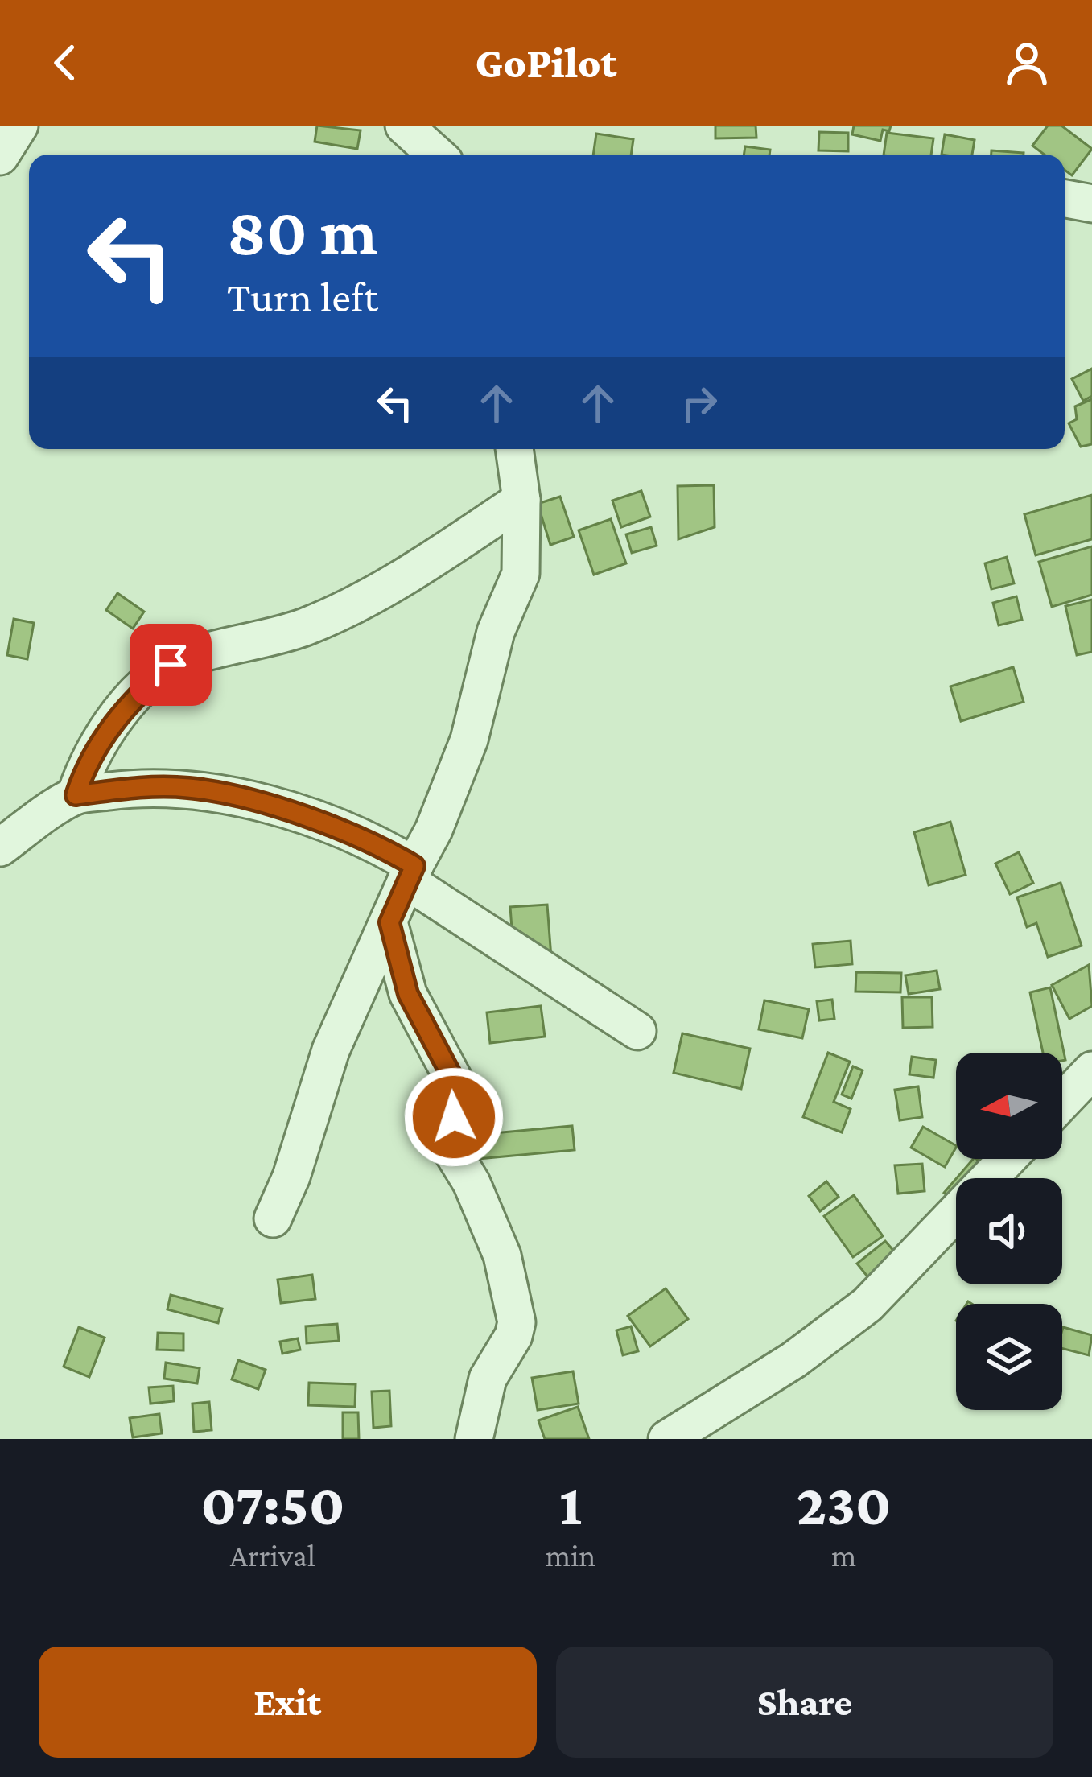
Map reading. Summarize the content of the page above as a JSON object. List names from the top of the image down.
{
  "north": "left",
  "page": {
    "header": "GoPilot",
    "turn": ["80 m", "Turn left"],
    "eta": [
      "07:50",
      "Arrival",
      "1",
      "min",
      "230",
      "m"
    ],
    "buttons": ["Exit", "Share"]
  }
}
